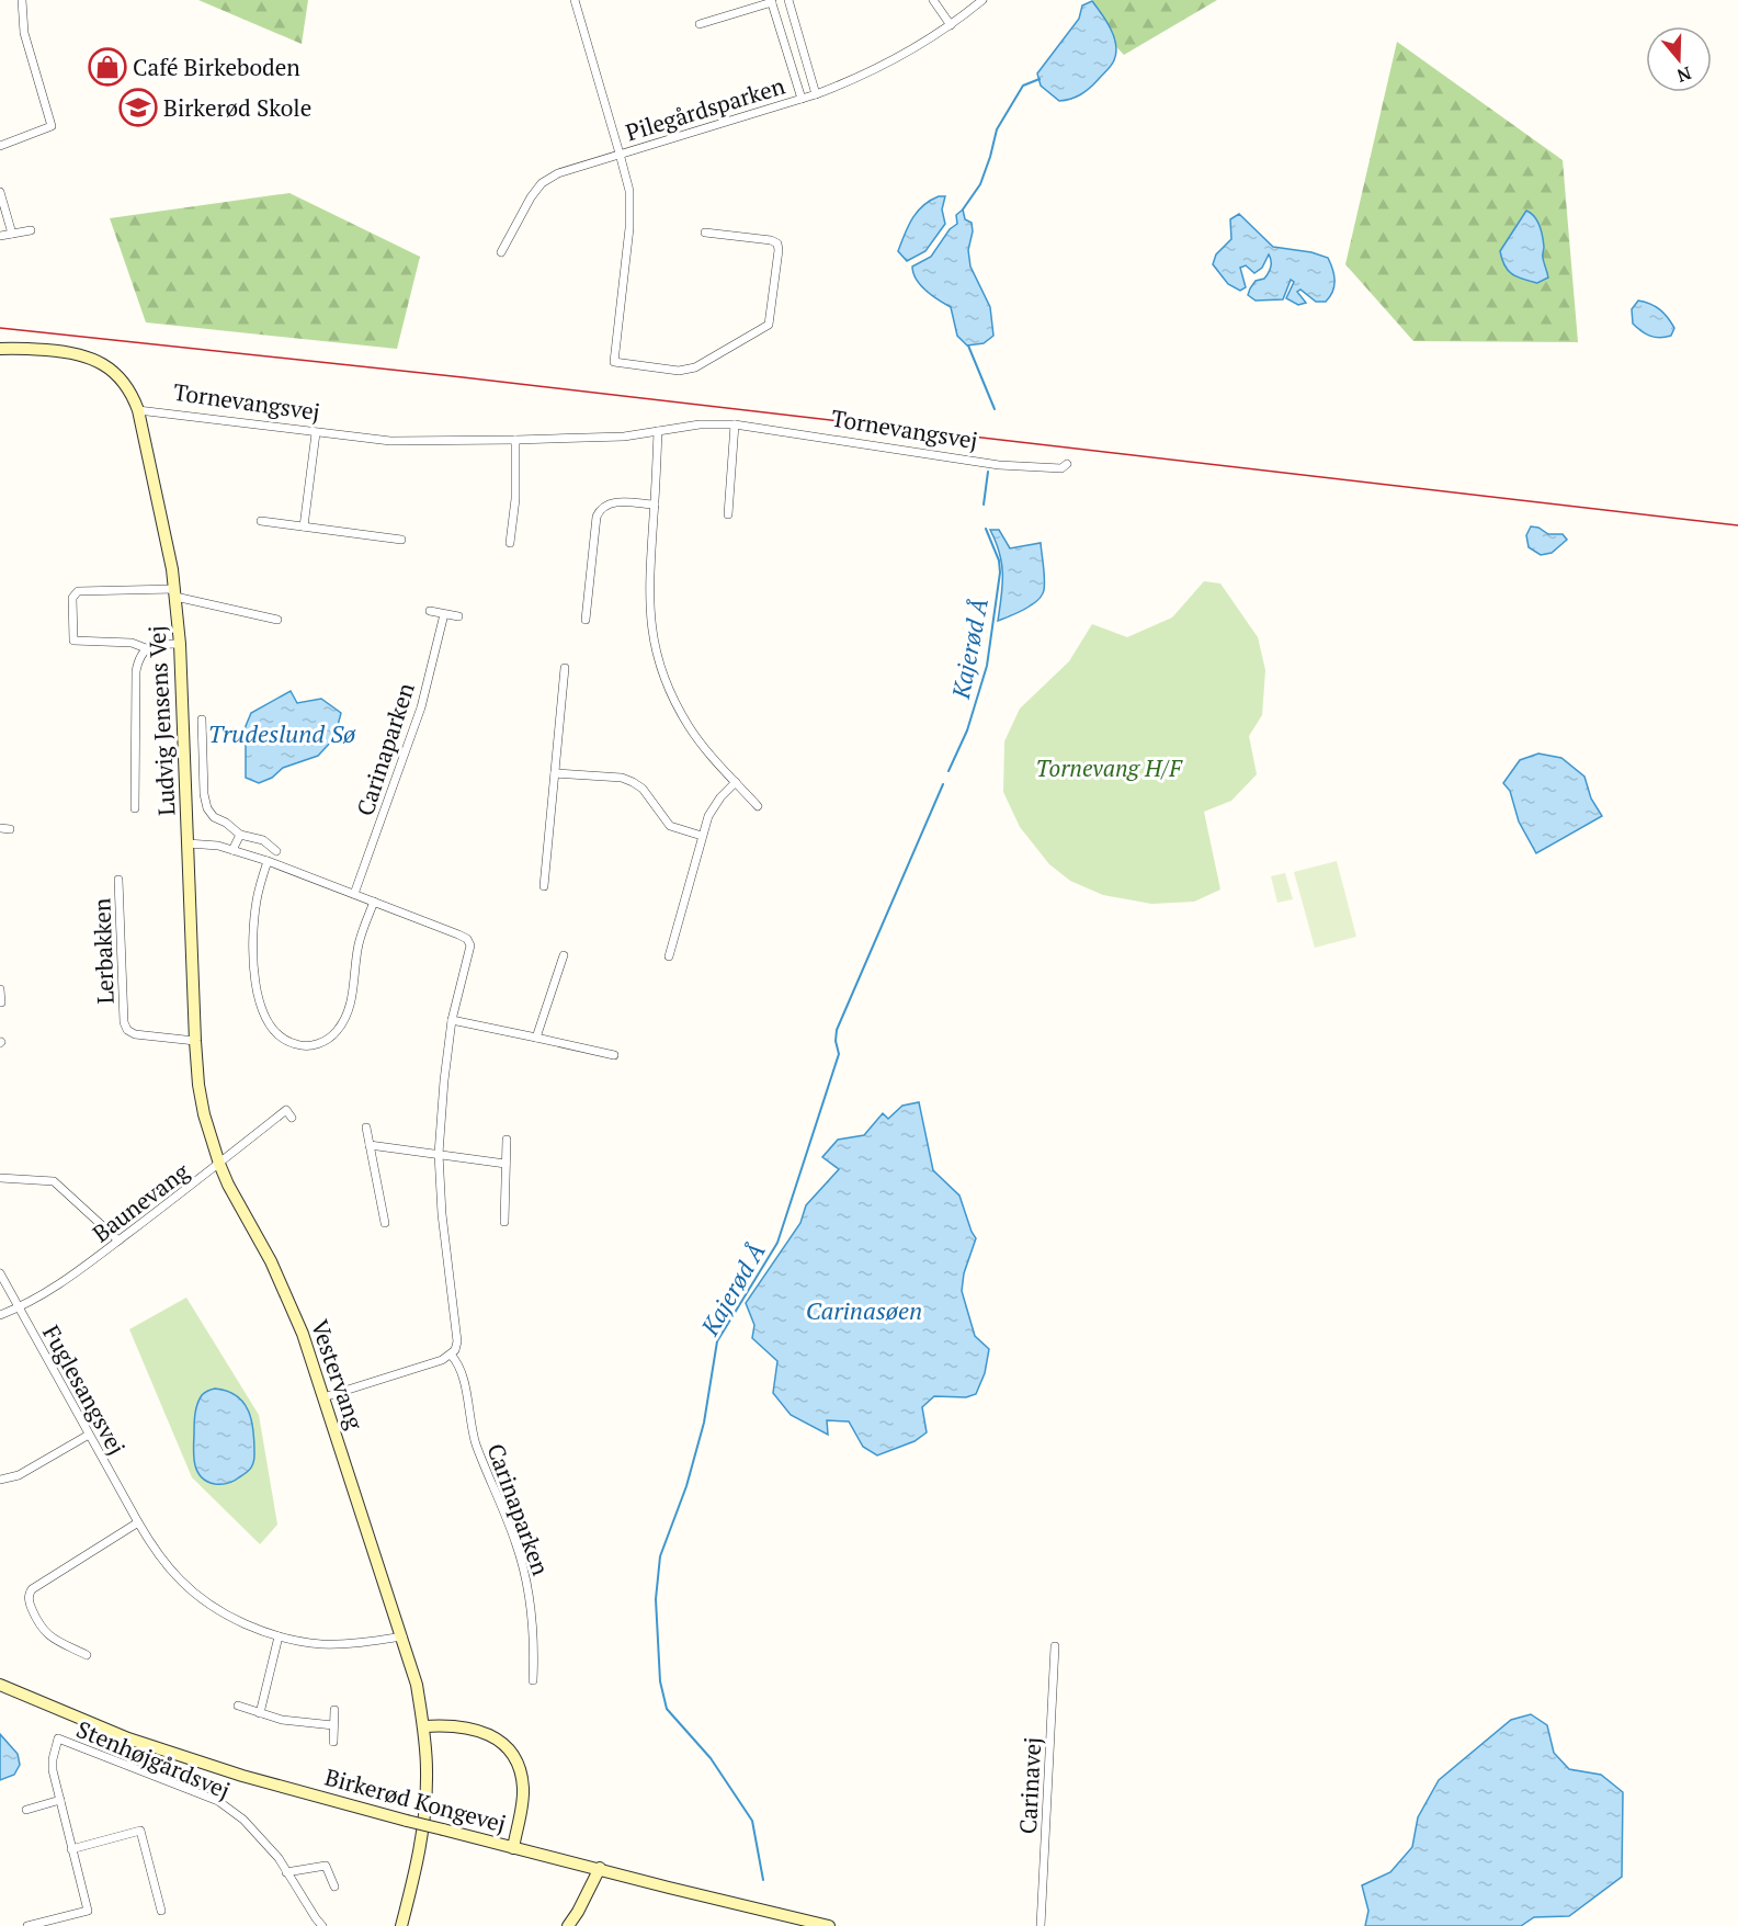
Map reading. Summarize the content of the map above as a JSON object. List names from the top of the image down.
{
  "streets": {
    "street": [
      "Pilegårdsparken",
      "Tornevangsvej",
      "Ludvig Jensens Vej",
      "Carinaparken",
      "Lerbakken",
      "Baunevang",
      "Vestervang",
      "Fuglesangsvej",
      "Stenhøjgårdsvej",
      "Carinavej",
      "Birkerød Kongevej"
    ]
  },
  "crossings": [
    ["Tornevangsvej", "Ludvig Jensens Vej"],
    ["Ludvig Jensens Vej", "Vestervang"],
    ["Lerbakken", "Vestervang"],
    ["Baunevang", "Vestervang"],
    ["Baunevang", "Fuglesangsvej"],
    ["Vestervang", "Fuglesangsvej"]
  ],
  "water": ["Kajerød Å", "Trudeslund Sø", "Carinasøen"],
  "parks": ["Tornevang H/F"],
  "places": {
    "shop": ["Café Birkeboden"],
    "school or university": ["Birkerød Skole"]
  },
  "north": "bottom"
}
